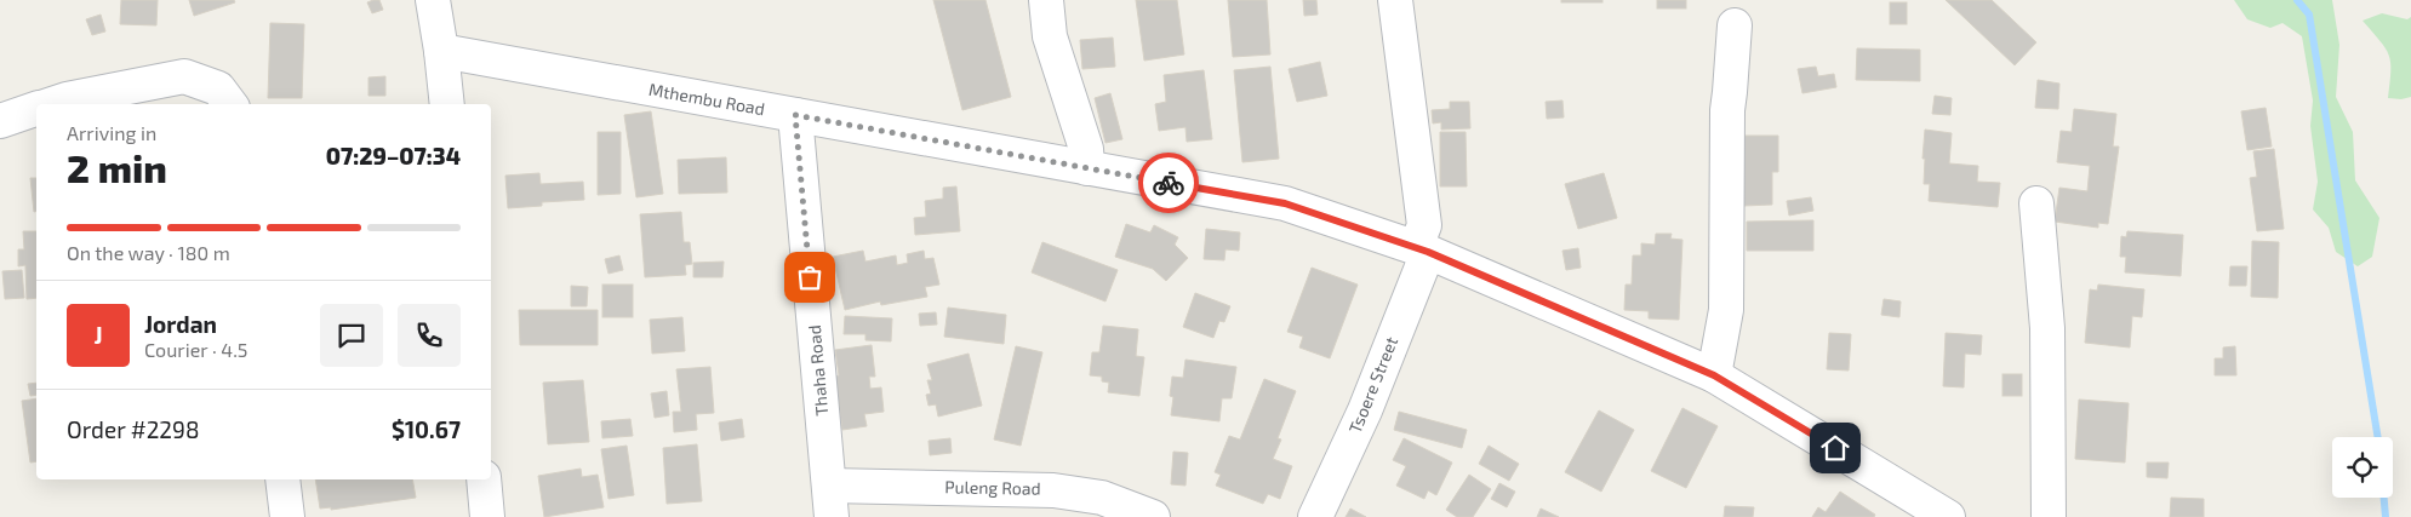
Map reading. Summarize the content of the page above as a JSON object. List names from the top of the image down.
{
  "streets": {
    "street": [
      "Mthembu Road",
      "Thaha Road",
      "Tsoere Street",
      "Puleng Road"
    ]
  },
  "crossings": [
    ["Mthembu Road", "Thaha Road"],
    ["Mthembu Road", "Tsoere Street"],
    ["Thaha Road", "Puleng Road"]
  ],
  "page": {
    "heading": ["2 min", "Arriving in", "07:29–07:34"],
    "panel": [
      "Jordan",
      "Courier · 4.5",
      "Order #2298",
      "$10.67"
    ],
    "bar": "On the way · 180 m",
    "round": "J"
  }
}
